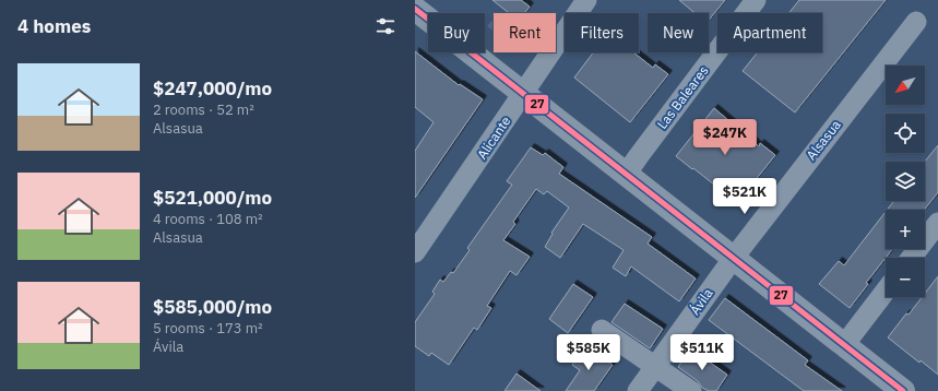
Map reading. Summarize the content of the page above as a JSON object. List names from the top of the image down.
{
  "streets": {
    "street": [
      "Las Baleares",
      "Alicante",
      "Alsasua",
      "Ávila"
    ]
  },
  "crossings": [
    ["Alsasua", "Ávila"]
  ],
  "lines": ["transit line 27"],
  "north": "bottom left",
  "page": {
    "heading": "4 homes",
    "chip": [
      "Buy",
      "Rent",
      "Filters",
      "New",
      "Apartment"
    ],
    "list": [
      {
        "name": "$247,000/mo",
        "note": "2 rooms · 52 m² · Alsasua"
      },
      {
        "name": "$521,000/mo",
        "note": "4 rooms · 108 m² · Alsasua"
      },
      {
        "name": "$585,000/mo",
        "note": "5 rooms · 173 m² · Ávila"
      }
    ],
    "map_buttons": ["+", "−"],
    "price": [
      "$247K",
      "$521K",
      "$585K",
      "$511K"
    ]
  }
}
